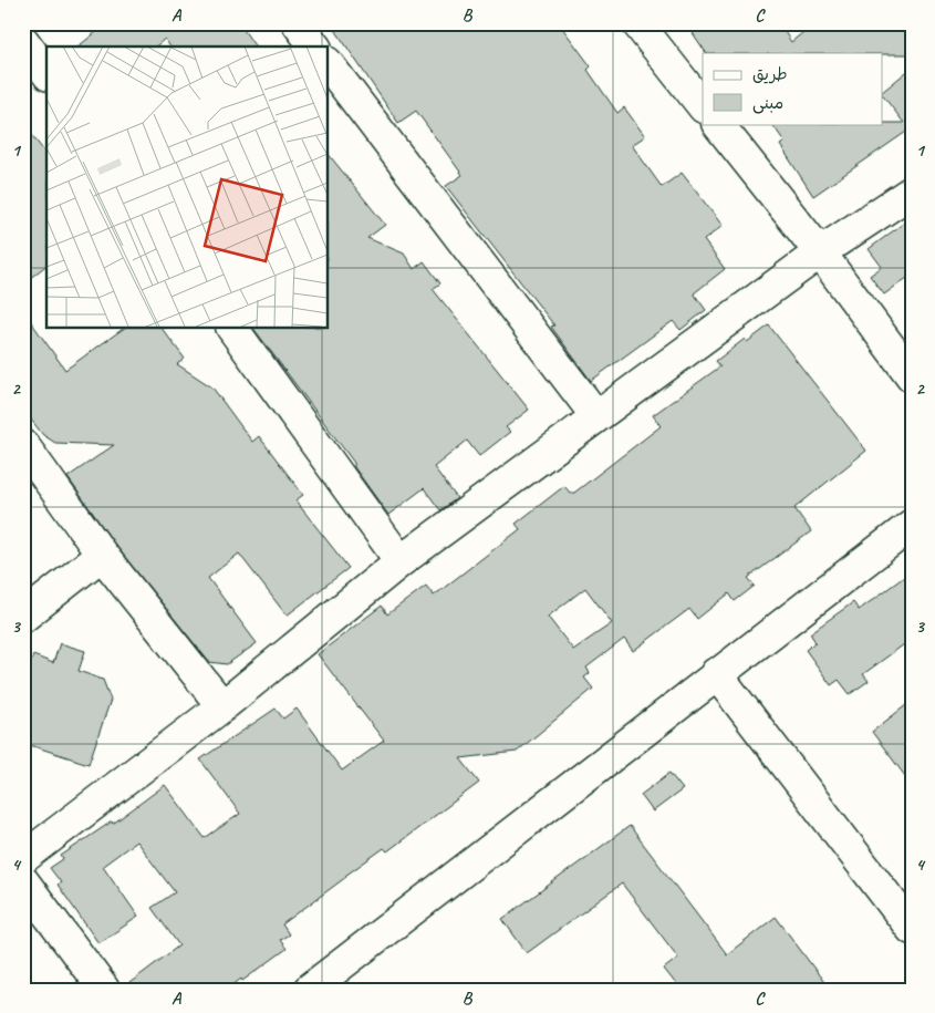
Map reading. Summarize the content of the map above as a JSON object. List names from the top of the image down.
{
  "legend": ["طريق", "مبنى"],
  "grid": {
    "columns": ["A", "B", "C"],
    "rows": [
      "1",
      "2",
      "3",
      "4"
    ]
  }
}
